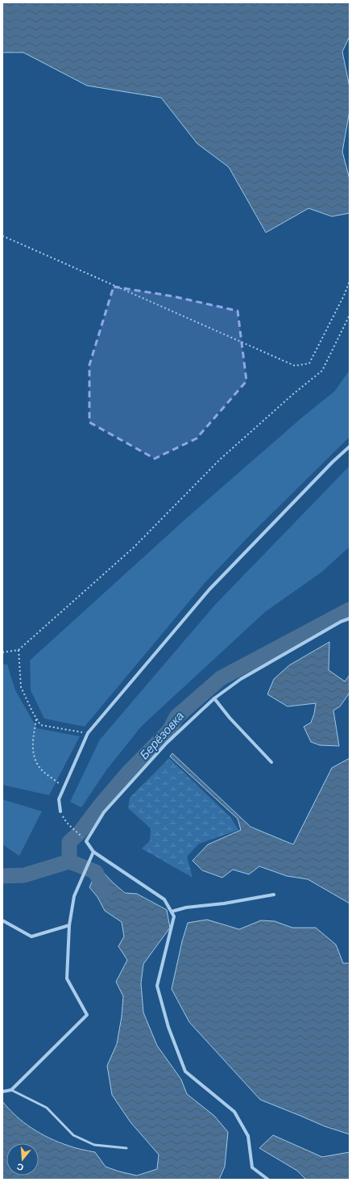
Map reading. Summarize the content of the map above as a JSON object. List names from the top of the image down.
{
  "water": ["Берёзовка"],
  "north": "bottom"
}
